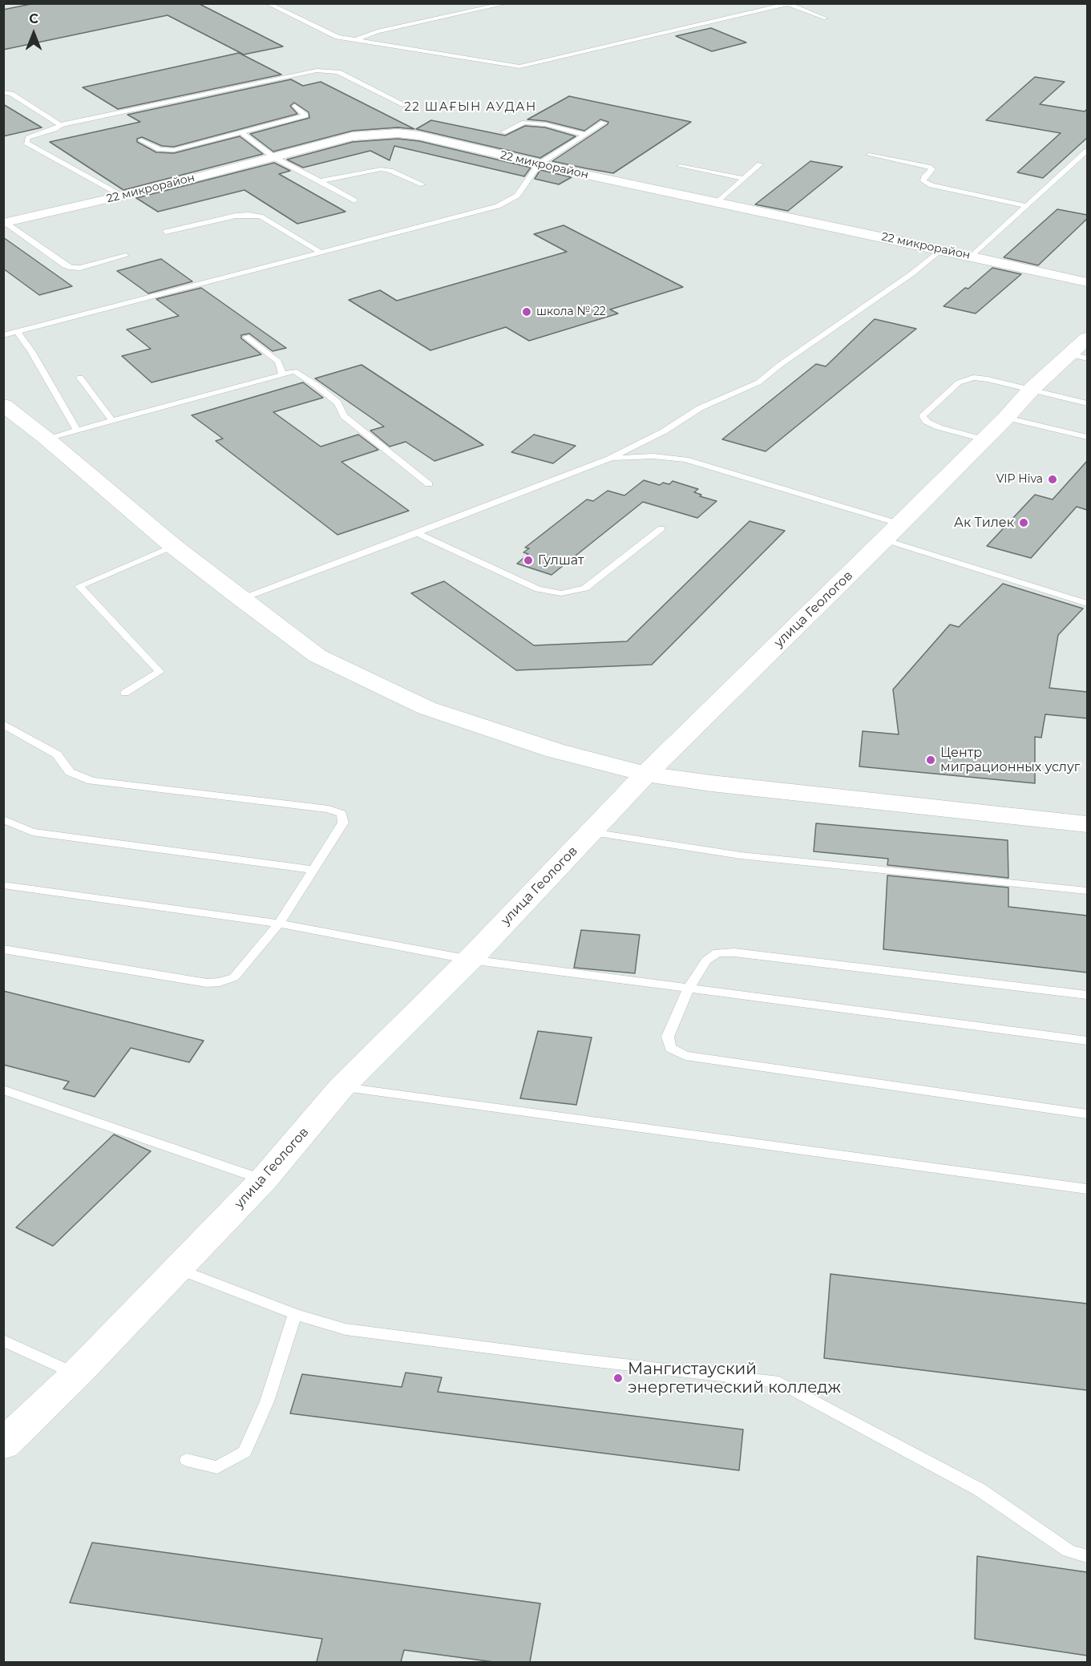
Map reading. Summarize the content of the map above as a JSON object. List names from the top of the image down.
{
  "streets": {
    "street": ["22 микрорайон", "улица Геологов"]
  },
  "districts": ["22 ШАҒЫН АУДАН"],
  "places": [
    "школа № 22",
    "VIP Hiva",
    "Ак Тилек",
    "Гулшат",
    "Центр миграционных услуг",
    "Мангистауский энергетический колледж"
  ],
  "north": "top"
}
